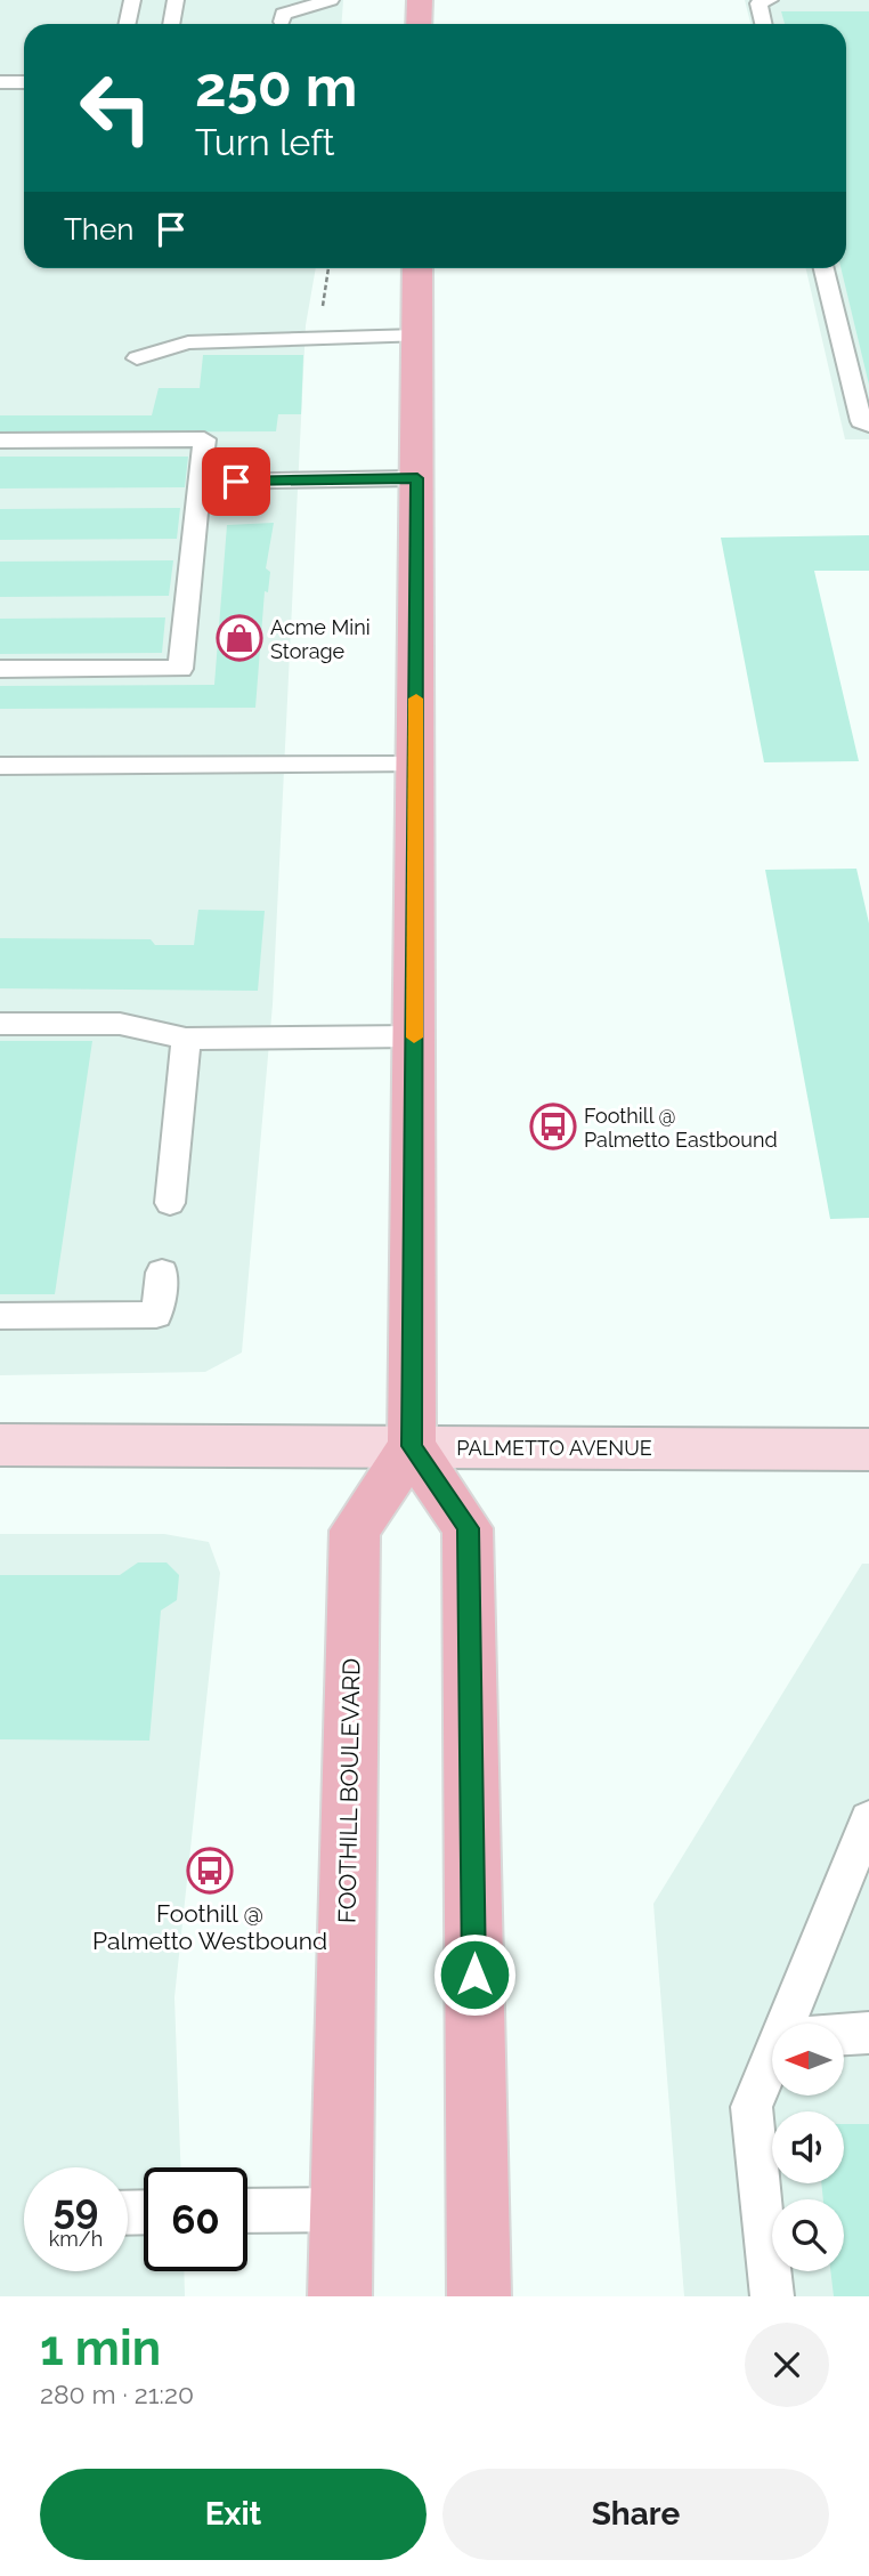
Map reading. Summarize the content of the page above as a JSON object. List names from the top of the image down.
{
  "streets": {
    "main road": ["FOOTHILL BOULEVARD"],
    "street": ["PALMETTO AVENUE"]
  },
  "crossings": [
    ["PALMETTO AVENUE", "FOOTHILL BOULEVARD"]
  ],
  "places": {
    "shop": ["Acme Mini Storage"],
    "bus stop": ["Foothill @ Palmetto Eastbound", "Foothill @ Palmetto Westbound"]
  },
  "north": "left",
  "page": {
    "turn": ["250 m", "Turn left"],
    "then": "Then",
    "speed": "59 km/h",
    "limit": "60",
    "heading": ["1 min", "280 m · 21:20"],
    "buttons": ["Exit", "Share"]
  }
}
